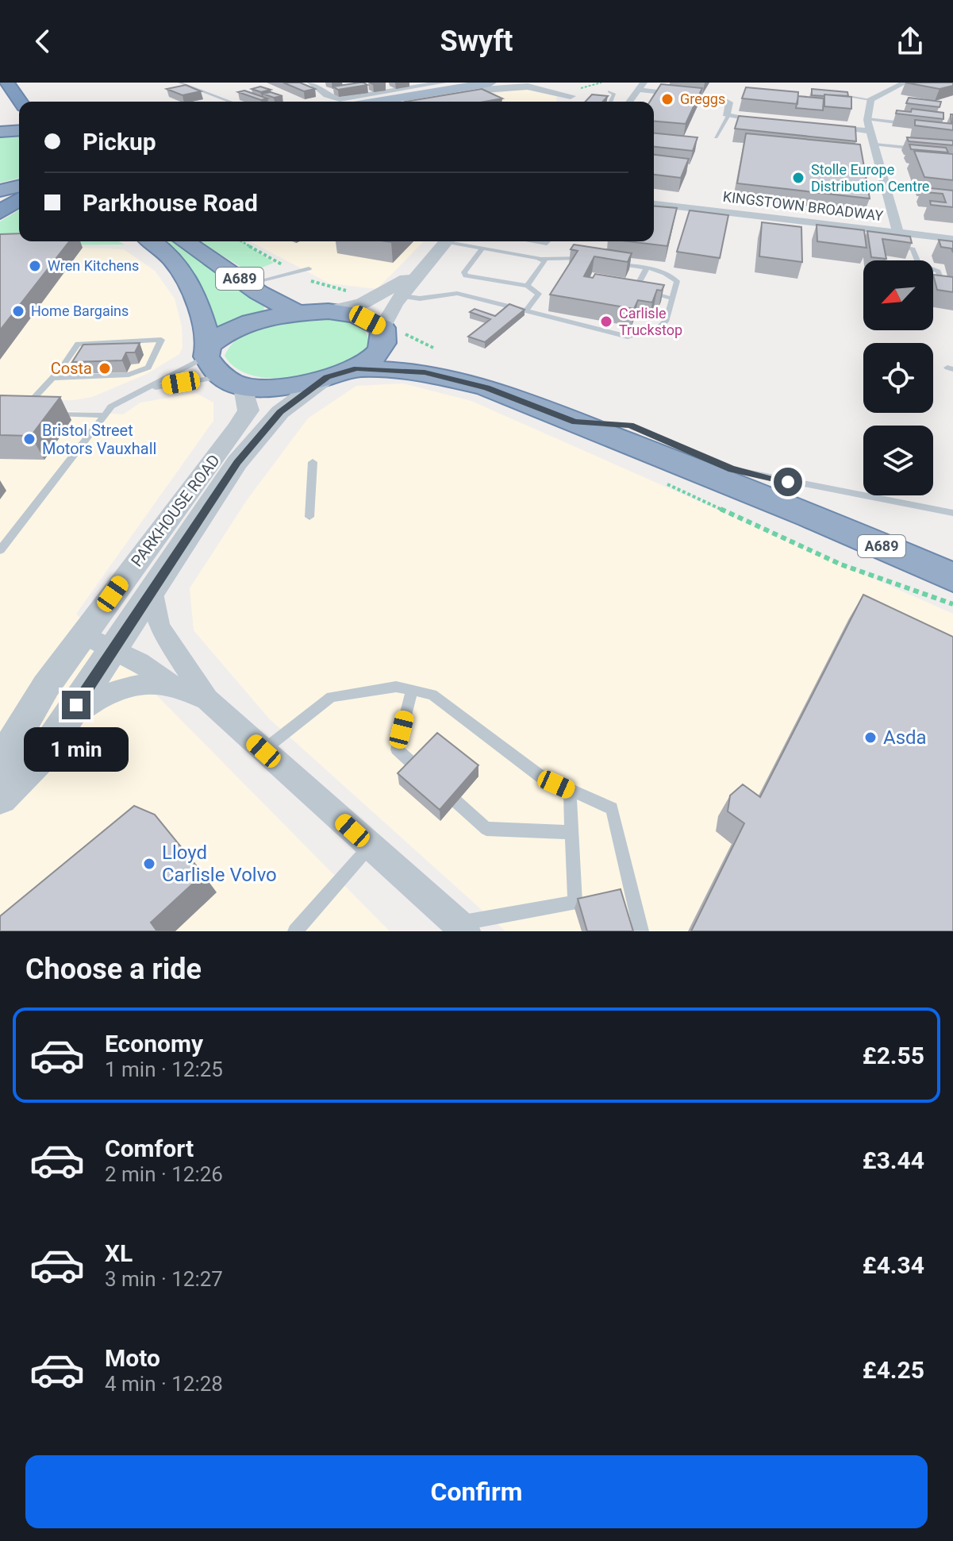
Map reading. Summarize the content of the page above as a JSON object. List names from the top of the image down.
{
  "streets": {
    "highway": ["A689"],
    "street": ["KINGSTOWN BROADWAY", "PARKHOUSE ROAD"]
  },
  "crossings": [
    ["A689", "PARKHOUSE ROAD"]
  ],
  "places": [
    "Greggs",
    "Stolle Europe Distribution Centre",
    "Wren Kitchens",
    "Home Bargains",
    "Carlisle Truckstop",
    "Costa",
    "Bristol Street Motors Vauxhall",
    "Asda",
    "Lloyd Carlisle Volvo"
  ],
  "north": "bottom left",
  "page": {
    "header": "Swyft",
    "banner": ["Pickup", "Parkhouse Road"],
    "bubble": "1 min",
    "heading": "Choose a ride",
    "list": [
      {
        "name": "Economy",
        "note": "1 min · 12:25",
        "value": "£2.55"
      },
      {
        "name": "Comfort",
        "note": "2 min · 12:26",
        "value": "£3.44"
      },
      {
        "name": "XL",
        "note": "3 min · 12:27",
        "value": "£4.34"
      },
      {
        "name": "Moto",
        "note": "4 min · 12:28",
        "value": "£4.25"
      }
    ],
    "buttons": "Confirm"
  }
}
